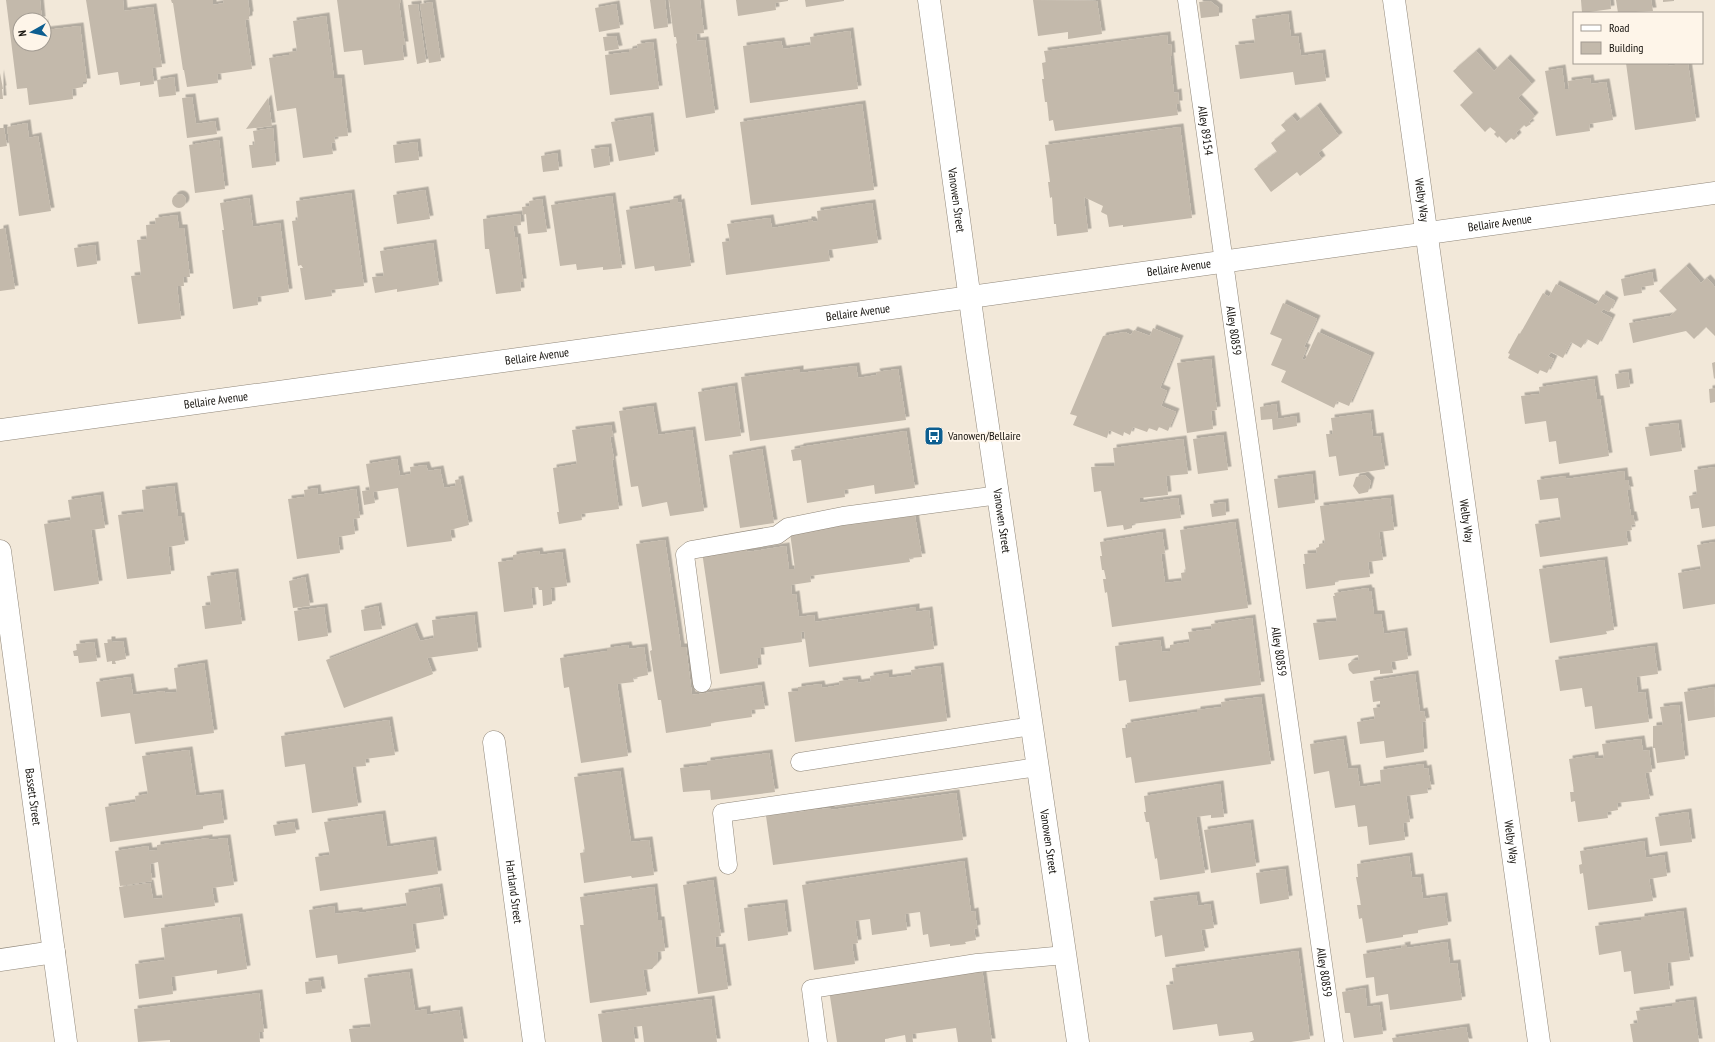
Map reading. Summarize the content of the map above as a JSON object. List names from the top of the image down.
{
  "streets": {
    "street": [
      "Vanowen Street",
      "Welby Way",
      "Bellaire Avenue",
      "Bassett Street",
      "Hartland Street"
    ],
    "lane": ["Alley 89154", "Alley 80859"]
  },
  "crossings": [
    ["Alley 89154", "Bellaire Avenue"],
    ["Alley 89154", "Alley 80859"],
    ["Vanowen Street", "Bellaire Avenue"],
    ["Welby Way", "Bellaire Avenue"],
    ["Bellaire Avenue", "Alley 80859"]
  ],
  "places": {
    "bus stop": ["Vanowen/Bellaire"]
  },
  "legend": ["Road", "Building"],
  "north": "left"
}
